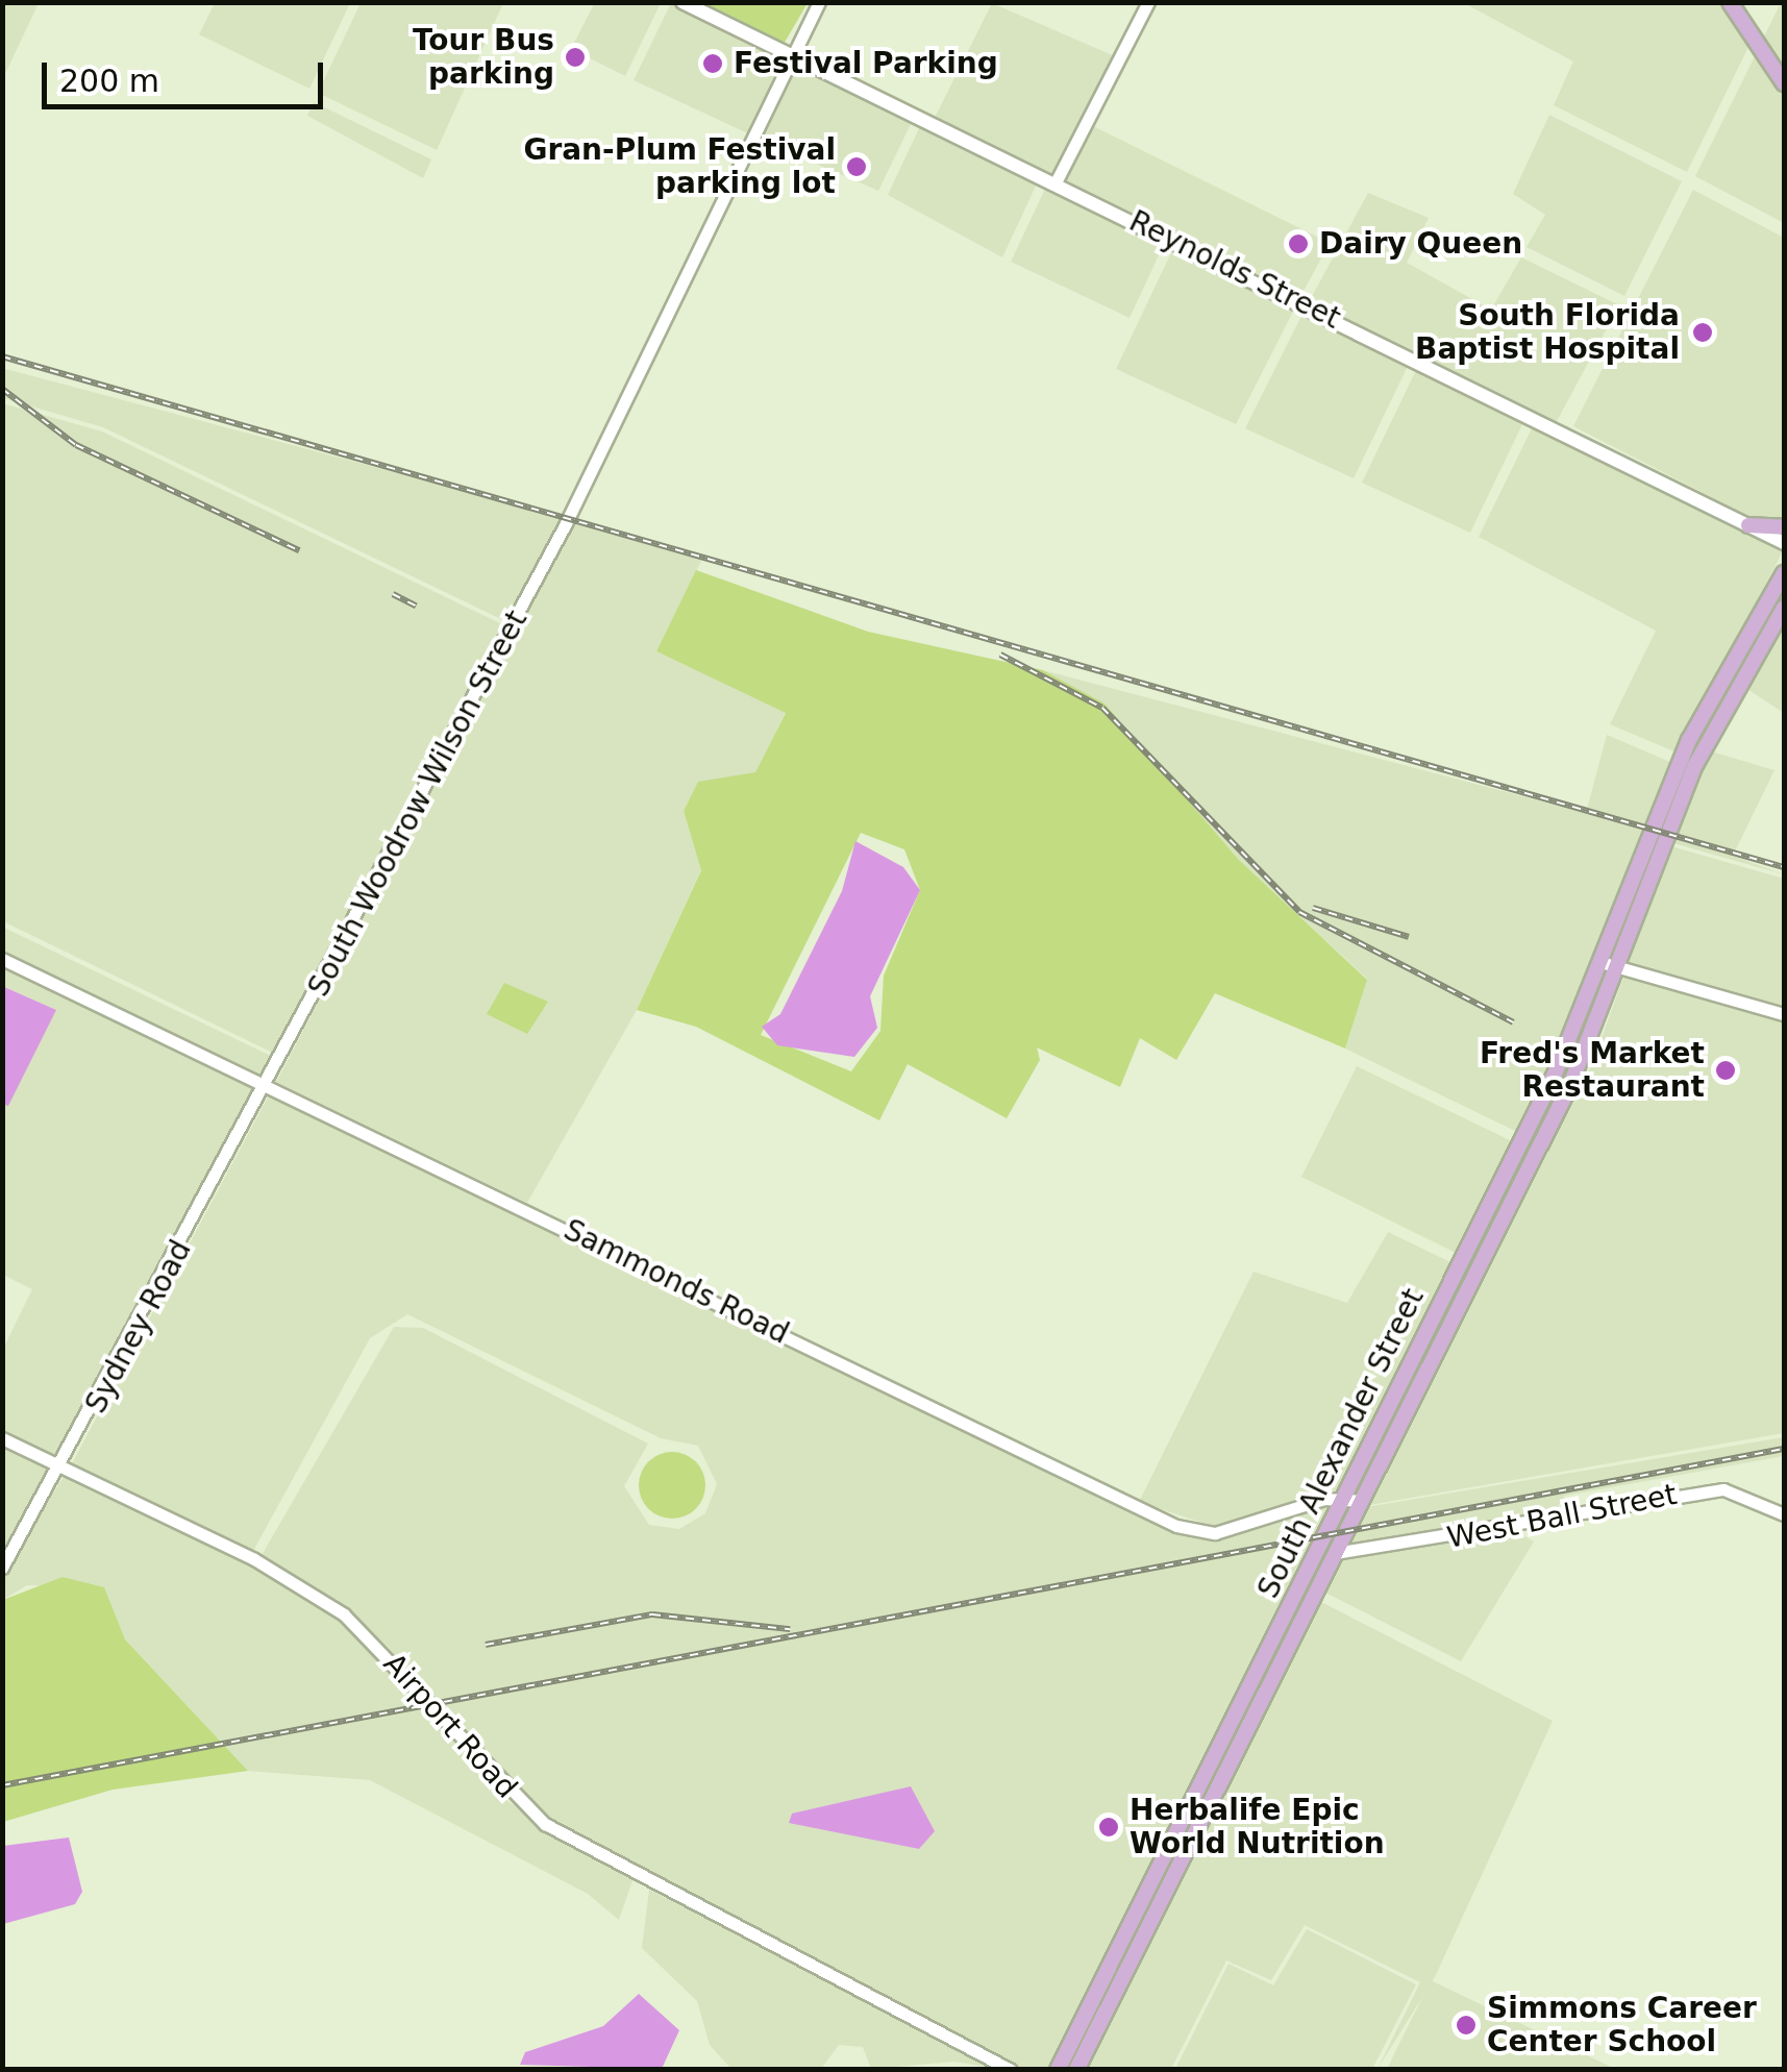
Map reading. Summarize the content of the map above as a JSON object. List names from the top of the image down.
{
  "streets": {
    "main road": ["Reynolds Street", "South Alexander Street"],
    "street": [
      "South Woodrow Wilson Street",
      "Sammonds Road",
      "Sydney Road",
      "West Ball Street",
      "Airport Road"
    ]
  },
  "crossings": [
    ["Reynolds Street", "South Woodrow Wilson Street"],
    ["South Woodrow Wilson Street", "Sammonds Road"],
    ["South Woodrow Wilson Street", "Sydney Road"],
    ["Sammonds Road", "Sydney Road"],
    ["Sammonds Road", "South Alexander Street"],
    ["Sydney Road", "Airport Road"],
    ["South Alexander Street", "West Ball Street"]
  ],
  "places": [
    "Tour Bus parking",
    "Festival Parking",
    "Gran-Plum Festival parking lot",
    "Dairy Queen",
    "South Florida Baptist Hospital",
    "Fred's Market Restaurant",
    "Herbalife Epic World Nutrition",
    "Simmons Career Center School"
  ],
  "scale_bar": "200 m"
}
